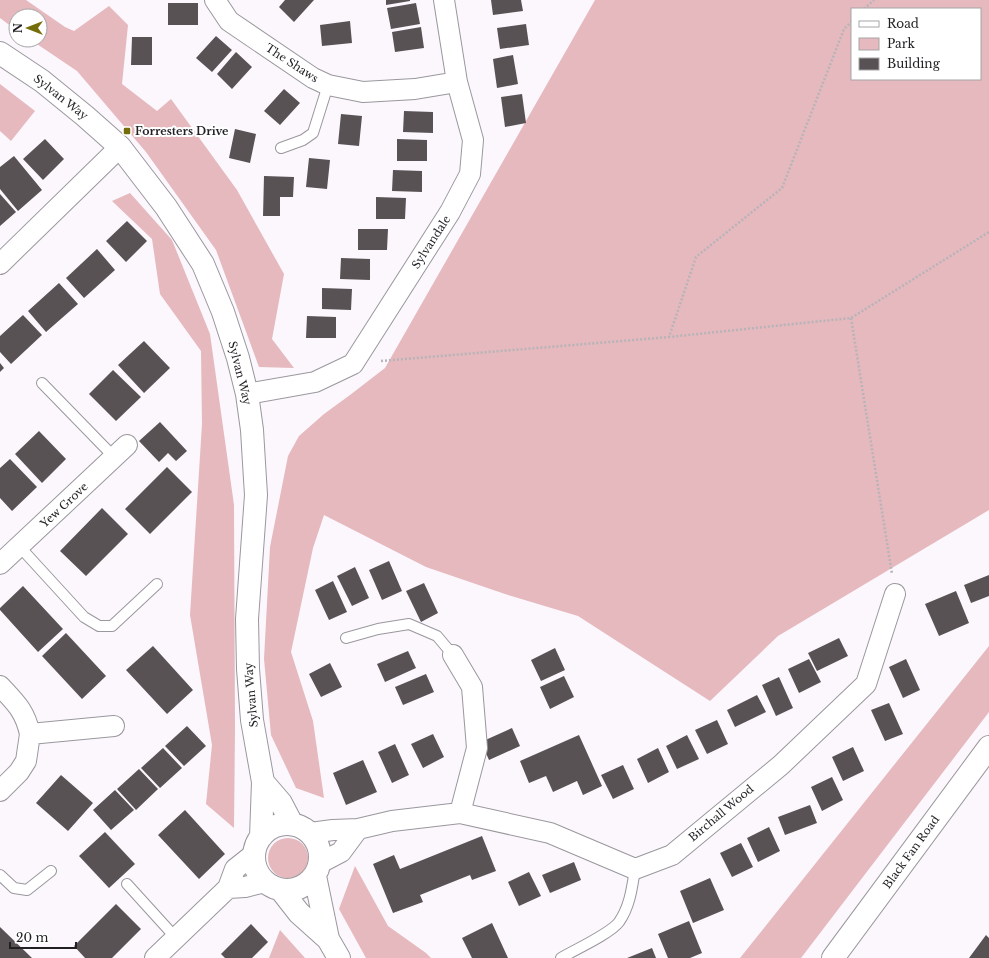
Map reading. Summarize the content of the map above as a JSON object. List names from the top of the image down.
{
  "streets": {
    "street": [
      "The Shaws",
      "Sylvan Way",
      "Sylvandale",
      "Yew Grove",
      "Birchall Wood",
      "Black Fan Road"
    ]
  },
  "crossings": [
    ["The Shaws", "Sylvandale"]
  ],
  "places": {
    "transit": ["Forresters Drive"]
  },
  "legend": ["Road", "Park", "Building"],
  "scale_bar": "20 m",
  "north": "left"
}
